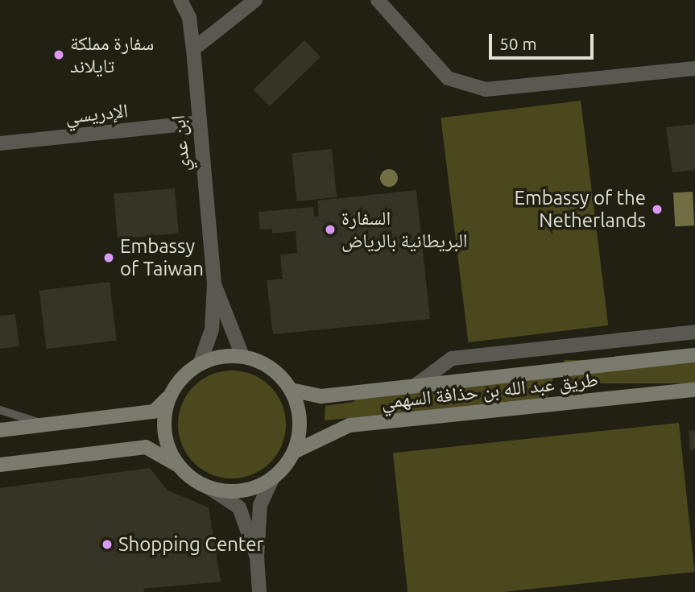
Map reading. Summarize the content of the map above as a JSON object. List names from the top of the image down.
{
  "streets": {
    "street": ["الإدريسي", "ابن عدي", "طريق عبد الله بن حذافة السهمي"]
  },
  "crossings": [
    ["الإدريسي", "ابن عدي"]
  ],
  "places": [
    "سفارة مملكة تايلاند",
    "Embassy of the Netherlands",
    "السفارة البريطانية بالرياض",
    "Embassy of Taiwan",
    "Shopping Center"
  ],
  "scale_bar": "50 m"
}
